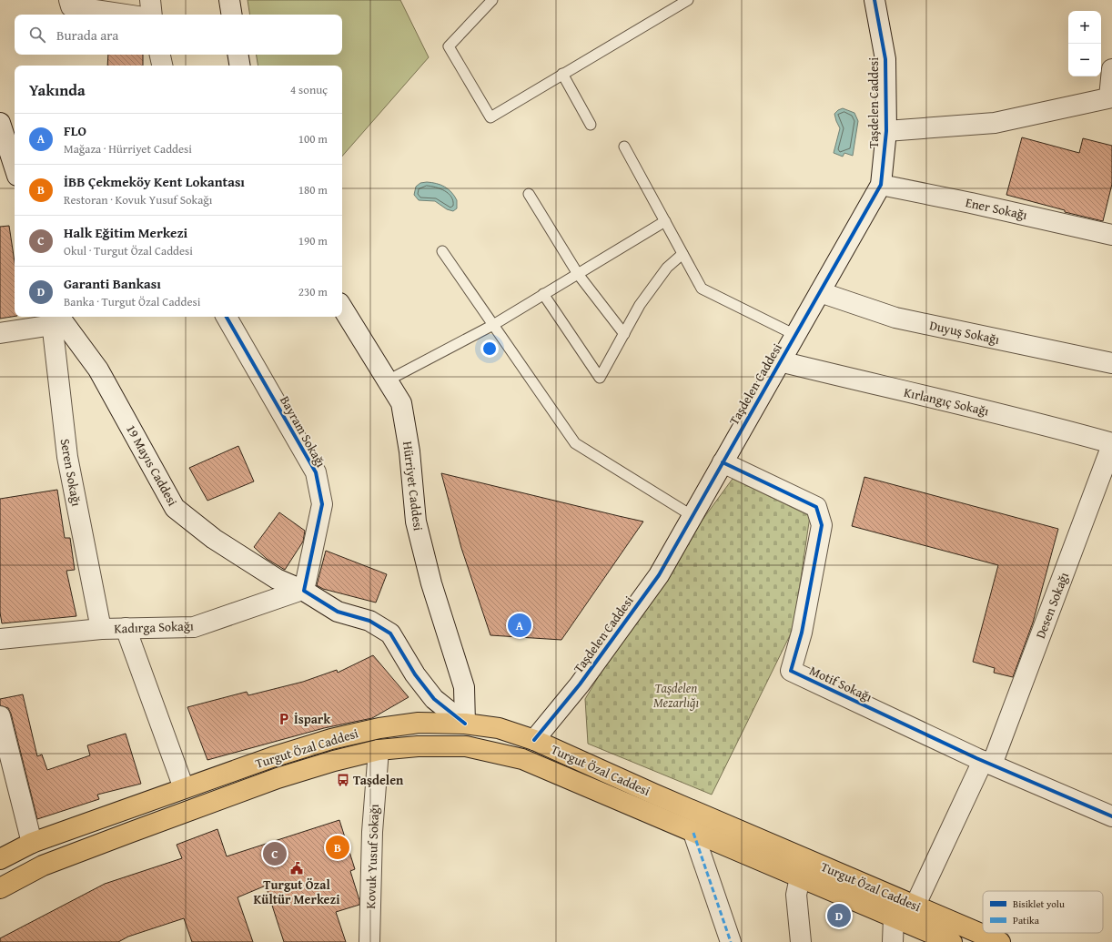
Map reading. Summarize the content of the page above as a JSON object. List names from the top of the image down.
{
  "streets": {
    "main road": ["Turgut Özal Caddesi"],
    "street": [
      "Taşdelen Caddesi",
      "Ener Sokağı",
      "Duyuş Sokağı",
      "Kırlangıç Sokağı",
      "Bayram Sokağı",
      "19 Mayıs Caddesi",
      "Seren Sokağı",
      "Hürriyet Caddesi",
      "Desen Sokağı",
      "Kadırga Sokağı",
      "Motif Sokağı",
      "Kovuk Yusuf Sokağı"
    ]
  },
  "crossings": [
    ["Taşdelen Caddesi", "Ener Sokağı"],
    ["Taşdelen Caddesi", "Duyuş Sokağı"],
    ["Taşdelen Caddesi", "Kırlangıç Sokağı"],
    ["Taşdelen Caddesi", "Motif Sokağı"],
    ["Taşdelen Caddesi", "Turgut Özal Caddesi"],
    ["Kırlangıç Sokağı", "Desen Sokağı"],
    ["Bayram Sokağı", "19 Mayıs Caddesi"],
    ["Bayram Sokağı", "Kadırga Sokağı"],
    ["19 Mayıs Caddesi", "Seren Sokağı"],
    ["19 Mayıs Caddesi", "Hürriyet Caddesi"],
    ["19 Mayıs Caddesi", "Kadırga Sokağı"],
    ["19 Mayıs Caddesi", "Turgut Özal Caddesi"],
    ["Seren Sokağı", "Kadırga Sokağı"],
    ["Hürriyet Caddesi", "Turgut Özal Caddesi"],
    ["Desen Sokağı", "Motif Sokağı"],
    ["Desen Sokağı", "Turgut Özal Caddesi"],
    ["Turgut Özal Caddesi", "Kovuk Yusuf Sokağı"]
  ],
  "parks": ["Taşdelen Mezarlığı"],
  "places": {
    "parking": ["İspark"],
    "bus stop": ["Taşdelen"],
    "public building": ["Turgut Özal Kültür Merkezi"]
  },
  "legend": ["Bisiklet yolu", "Patika"],
  "page": {
    "map_buttons": ["+", "−"],
    "search": "Burada ara",
    "heading": ["Yakında", "4 sonuç"],
    "list": [
      {
        "mark": "A",
        "name": "FLO",
        "note": "Mağaza · Hürriyet Caddesi",
        "value": "100 m"
      },
      {
        "mark": "B",
        "name": "İBB Çekmeköy Kent Lokantası",
        "note": "Restoran · Kovuk Yusuf Sokağı",
        "value": "180 m"
      },
      {
        "mark": "C",
        "name": "Halk Eğitim Merkezi",
        "note": "Okul · Turgut Özal Caddesi",
        "value": "190 m"
      },
      {
        "mark": "D",
        "name": "Garanti Bankası",
        "note": "Banka · Turgut Özal Caddesi",
        "value": "230 m"
      }
    ],
    "pins": [
      "A",
      "B",
      "C",
      "D"
    ]
  }
}
